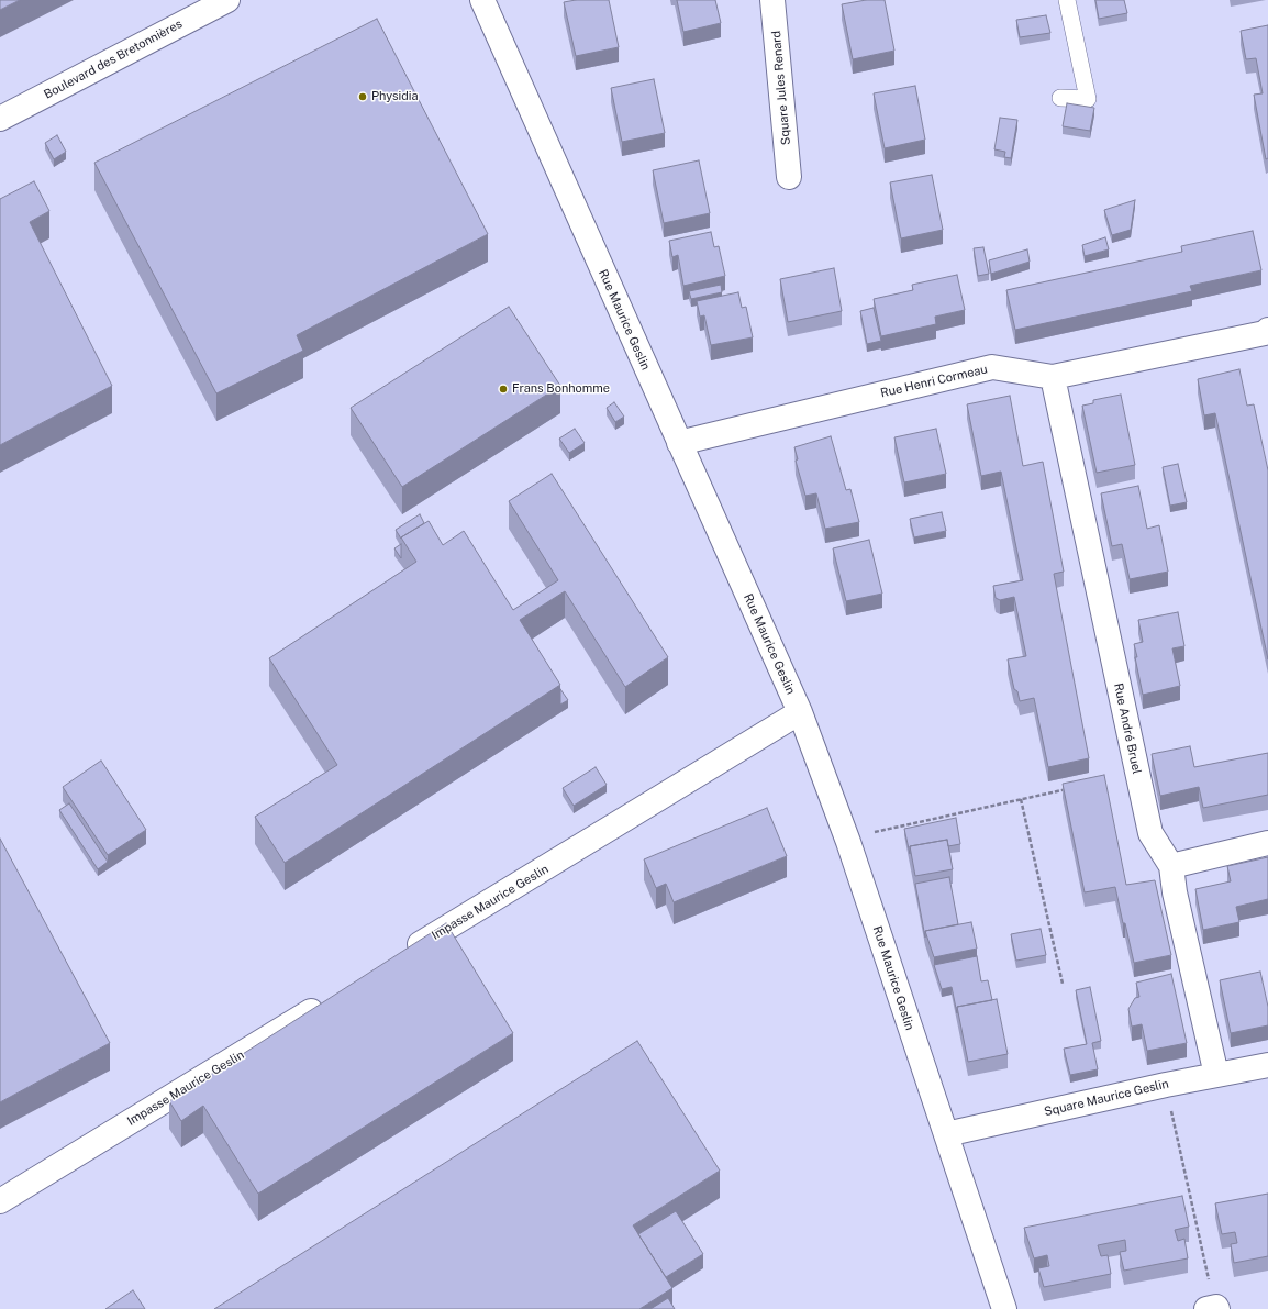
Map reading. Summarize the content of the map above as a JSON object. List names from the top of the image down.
{
  "streets": {
    "street": [
      "Boulevard des Bretonnières",
      "Square Jules Renard",
      "Rue Maurice Geslin",
      "Rue Henri Cormeau",
      "Rue André Bruel",
      "Impasse Maurice Geslin",
      "Square Maurice Geslin"
    ]
  },
  "crossings": [
    ["Rue Maurice Geslin", "Rue Henri Cormeau"],
    ["Rue Maurice Geslin", "Impasse Maurice Geslin"],
    ["Rue Maurice Geslin", "Square Maurice Geslin"],
    ["Rue Henri Cormeau", "Rue André Bruel"],
    ["Rue André Bruel", "Square Maurice Geslin"]
  ],
  "places": ["Physidia", "Frans Bonhomme"]
}
